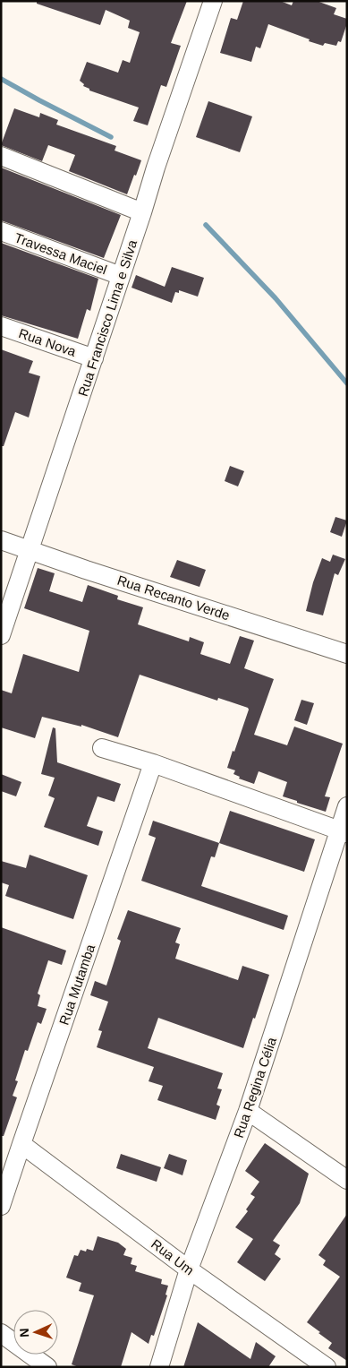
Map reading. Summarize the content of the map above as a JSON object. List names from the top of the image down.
{
  "streets": {
    "street": [
      "Travessa Maciel",
      "Rua Francisco Lima e Silva",
      "Rua Nova",
      "Rua Recanto Verde",
      "Rua Mutamba",
      "Rua Regina Célia",
      "Rua Um"
    ]
  },
  "crossings": [
    ["Travessa Maciel", "Rua Francisco Lima e Silva"],
    ["Rua Francisco Lima e Silva", "Rua Nova"],
    ["Rua Francisco Lima e Silva", "Rua Recanto Verde"],
    ["Rua Mutamba", "Rua Um"],
    ["Rua Regina Célia", "Rua Um"]
  ],
  "north": "left"
}
